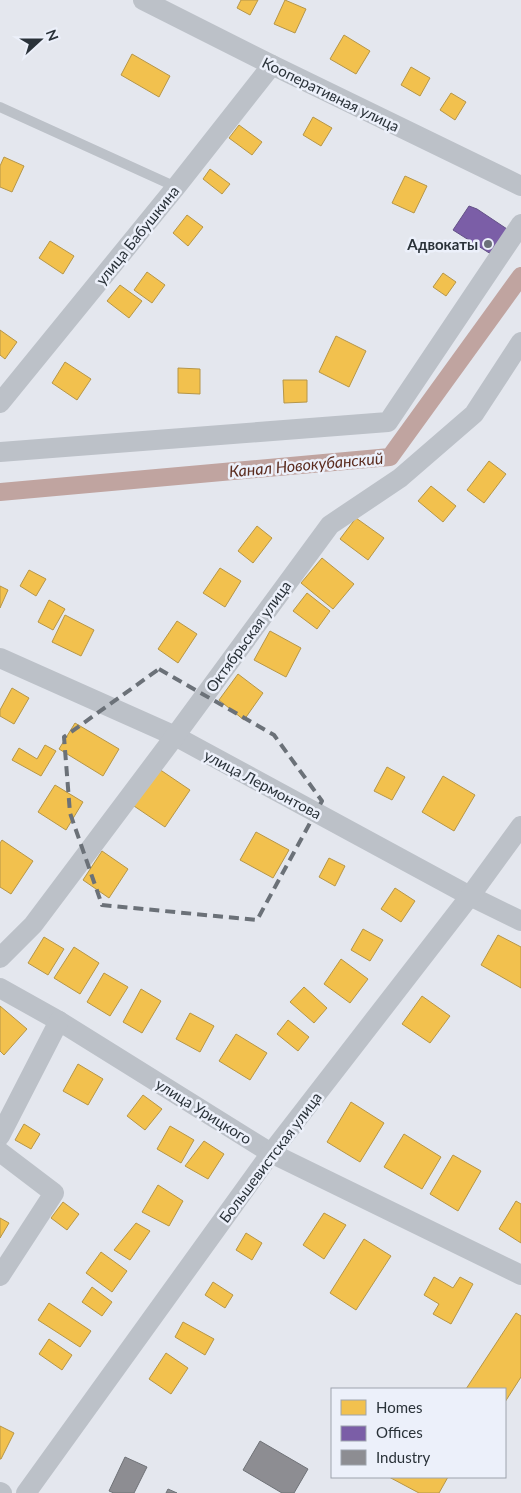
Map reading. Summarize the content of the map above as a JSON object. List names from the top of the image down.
{
  "streets": {
    "street": [
      "Кооперативная улица",
      "улица Бабушкина",
      "Октябрьская улица",
      "улица Лермонтова",
      "улица Урицкого",
      "Большевистская улица"
    ]
  },
  "crossings": [
    ["Кооперативная улица", "улица Бабушкина"],
    ["Октябрьская улица", "улица Лермонтова"],
    ["улица Лермонтова", "Большевистская улица"],
    ["улица Урицкого", "Большевистская улица"]
  ],
  "water": ["Канал Новокубанский"],
  "places": ["Адвокаты"],
  "legend": ["Homes", "Offices", "Industry"],
  "north": "right"
}
